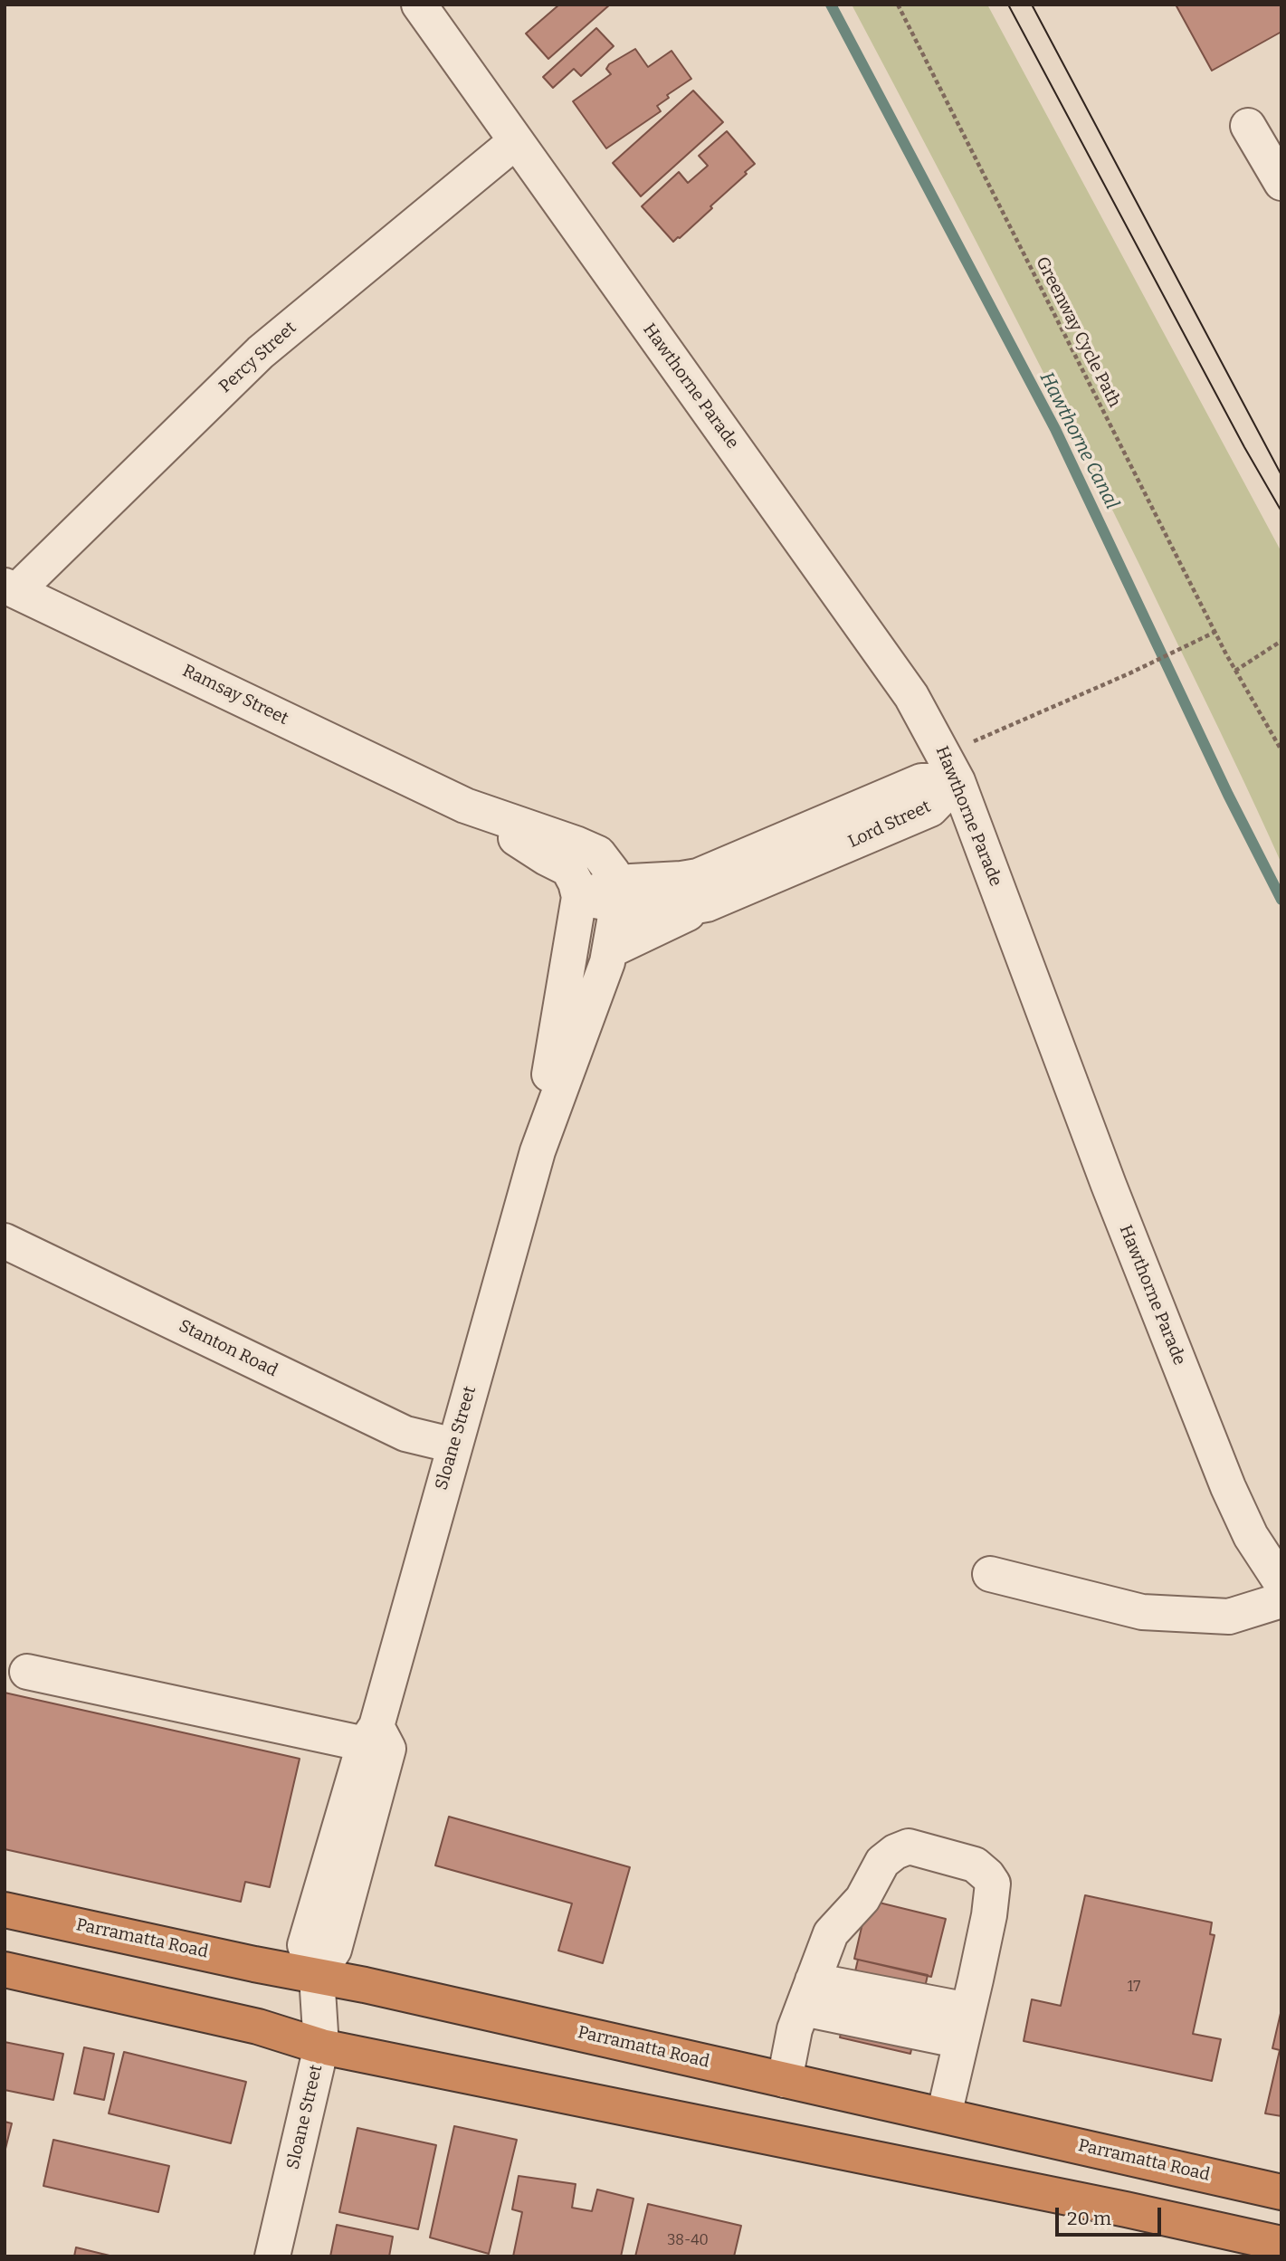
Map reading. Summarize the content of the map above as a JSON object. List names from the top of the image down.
{
  "streets": {
    "highway": ["Parramatta Road"],
    "street": [
      "Percy Street",
      "Hawthorne Parade",
      "Ramsay Street",
      "Lord Street",
      "Stanton Road",
      "Sloane Street"
    ],
    "path": ["Greenway Cycle Path"]
  },
  "crossings": [
    ["Percy Street", "Hawthorne Parade"],
    ["Percy Street", "Ramsay Street"],
    ["Hawthorne Parade", "Lord Street"],
    ["Ramsay Street", "Lord Street"],
    ["Ramsay Street", "Sloane Street"],
    ["Lord Street", "Sloane Street"],
    ["Stanton Road", "Sloane Street"],
    ["Sloane Street", "Parramatta Road"]
  ],
  "water": ["Hawthorne Canal"],
  "house_numbers": ["17", "38-40"],
  "scale_bar": "20 m"
}
